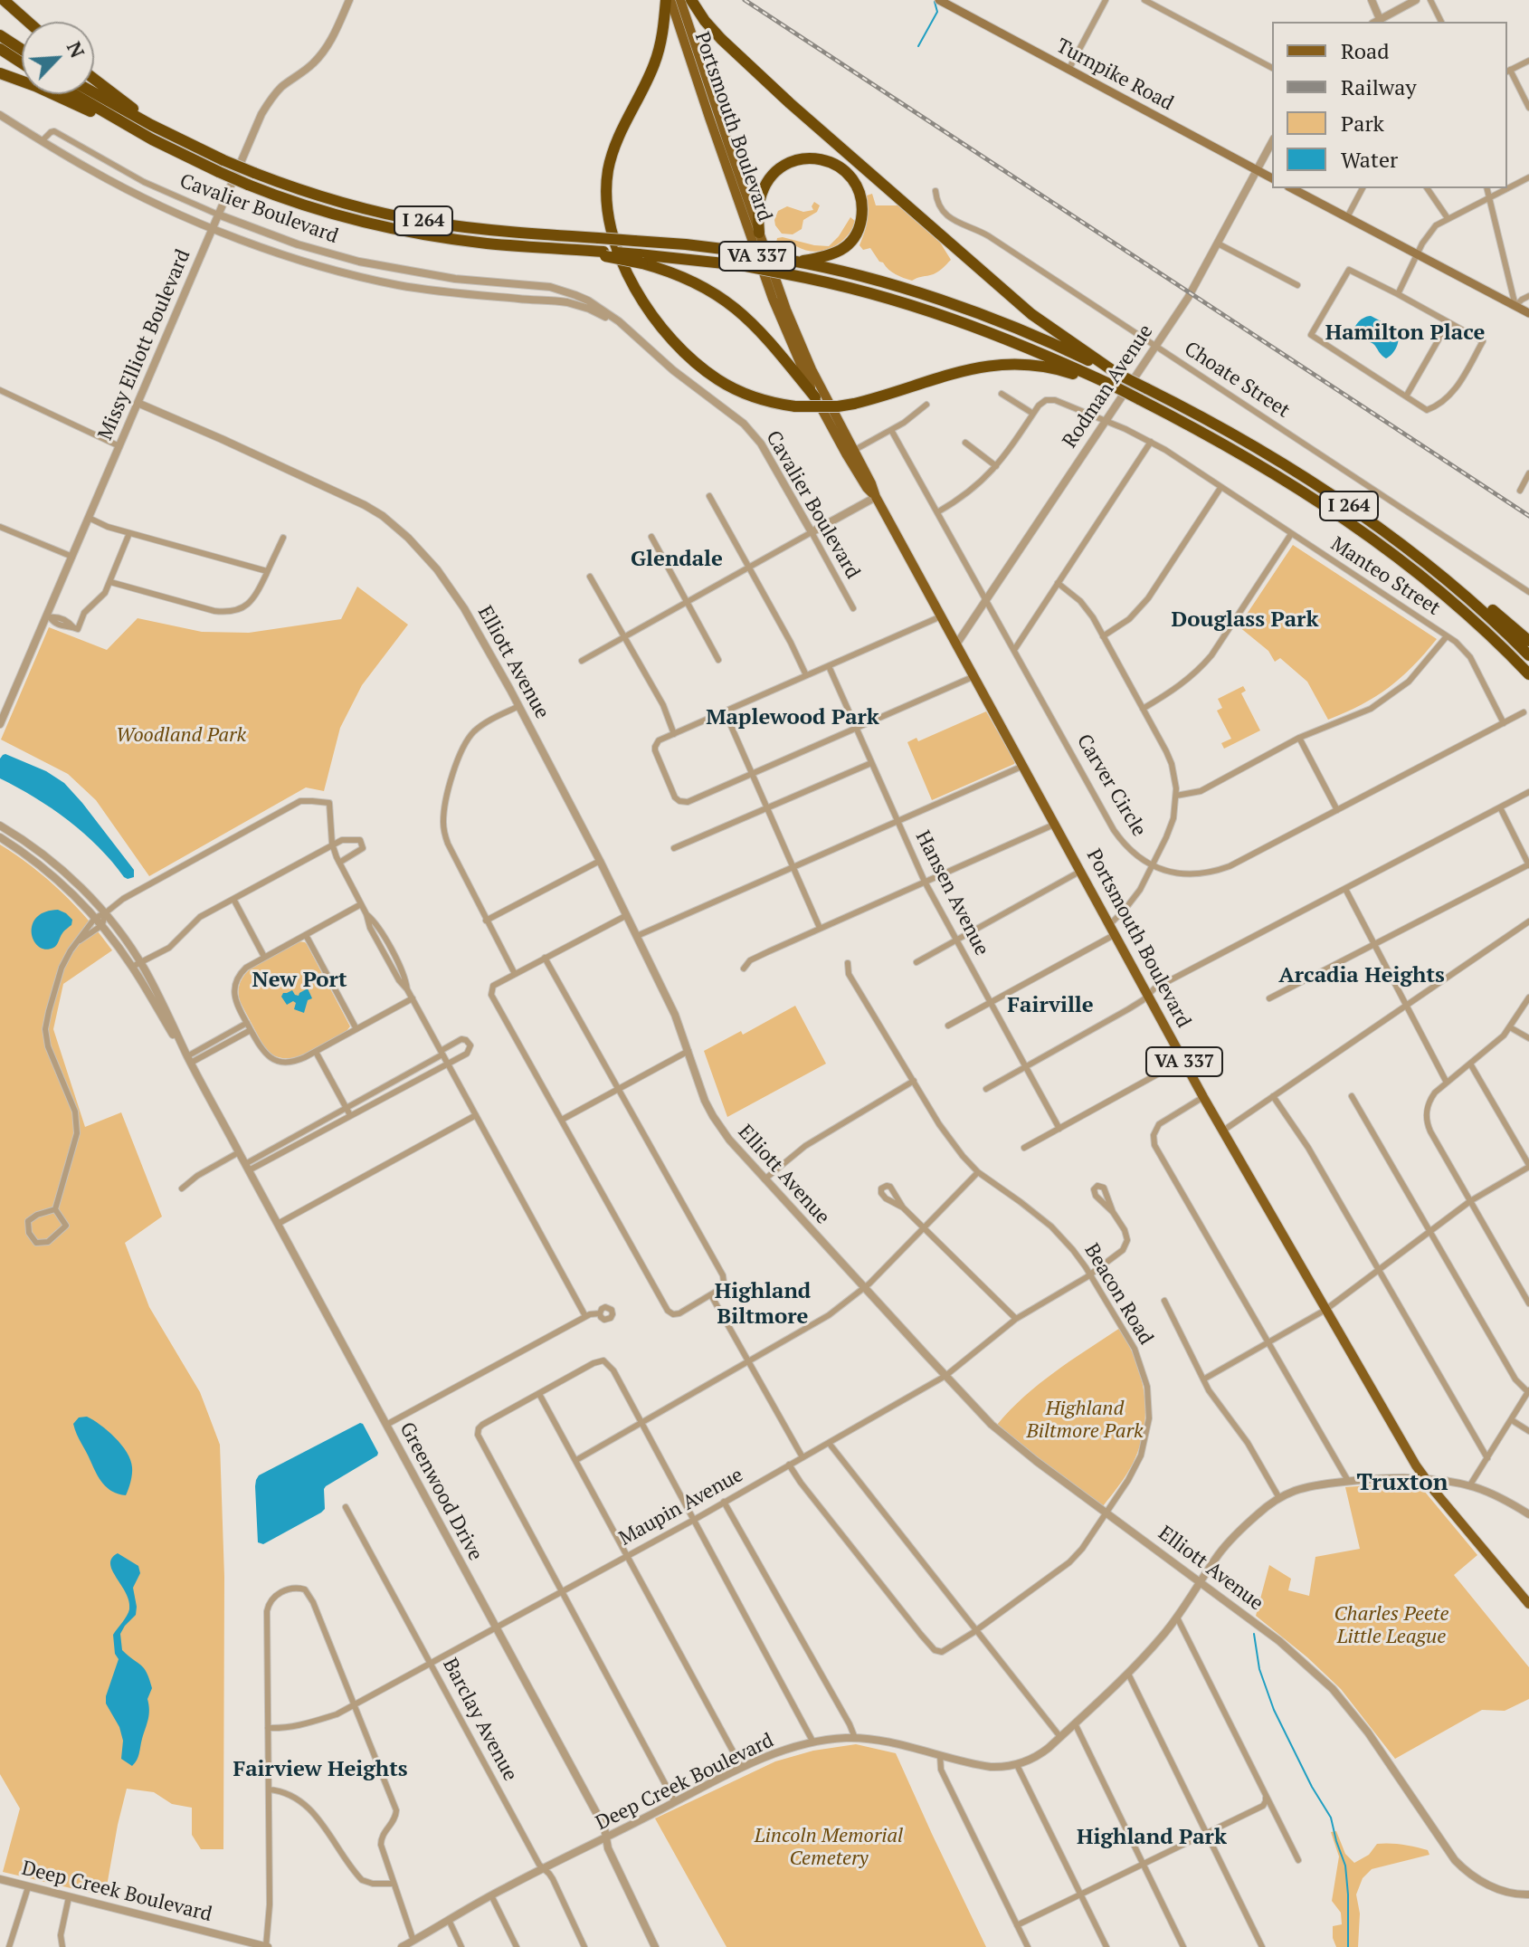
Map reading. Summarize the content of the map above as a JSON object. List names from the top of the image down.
{
  "streets": {
    "highway": ["I 264"],
    "main road": ["Turnpike Road", "Portsmouth Boulevard", "VA 337"],
    "street": [
      "Cavalier Boulevard",
      "Missy Elliott Boulevard",
      "Choate Street",
      "Rodman Avenue",
      "Manteo Street",
      "Elliott Avenue",
      "Carver Circle",
      "Hansen Avenue",
      "Beacon Road",
      "Greenwood Drive",
      "Maupin Avenue",
      "Barclay Avenue",
      "Deep Creek Boulevard"
    ]
  },
  "crossings": [
    ["Turnpike Road", "Rodman Avenue"],
    ["Portsmouth Boulevard", "Rodman Avenue"],
    ["Portsmouth Boulevard", "Deep Creek Boulevard"],
    ["Cavalier Boulevard", "Missy Elliott Boulevard"],
    ["Missy Elliott Boulevard", "Elliott Avenue"],
    ["Choate Street", "Rodman Avenue"],
    ["Rodman Avenue", "Manteo Street"],
    ["Rodman Avenue", "Carver Circle"],
    ["Manteo Street", "Carver Circle"],
    ["Elliott Avenue", "Beacon Road"],
    ["Elliott Avenue", "Maupin Avenue"],
    ["Elliott Avenue", "Deep Creek Boulevard"],
    ["Beacon Road", "Maupin Avenue"],
    ["Greenwood Drive", "Maupin Avenue"],
    ["Greenwood Drive", "Deep Creek Boulevard"],
    ["Maupin Avenue", "Barclay Avenue"],
    ["Barclay Avenue", "Deep Creek Boulevard"]
  ],
  "districts": [
    "Hamilton Place",
    "Glendale",
    "Douglass Park",
    "Maplewood Park",
    "Arcadia Heights",
    "New Port",
    "Fairville",
    "Highland Biltmore",
    "Truxton",
    "Fairview Heights",
    "Highland Park"
  ],
  "parks": [
    "Woodland Park",
    "Highland Biltmore Park",
    "Charles Peete Little League",
    "Lincoln Memorial Cemetery"
  ],
  "legend": [
    "Road",
    "Railway",
    "Park",
    "Water"
  ],
  "north": "top right"
}
